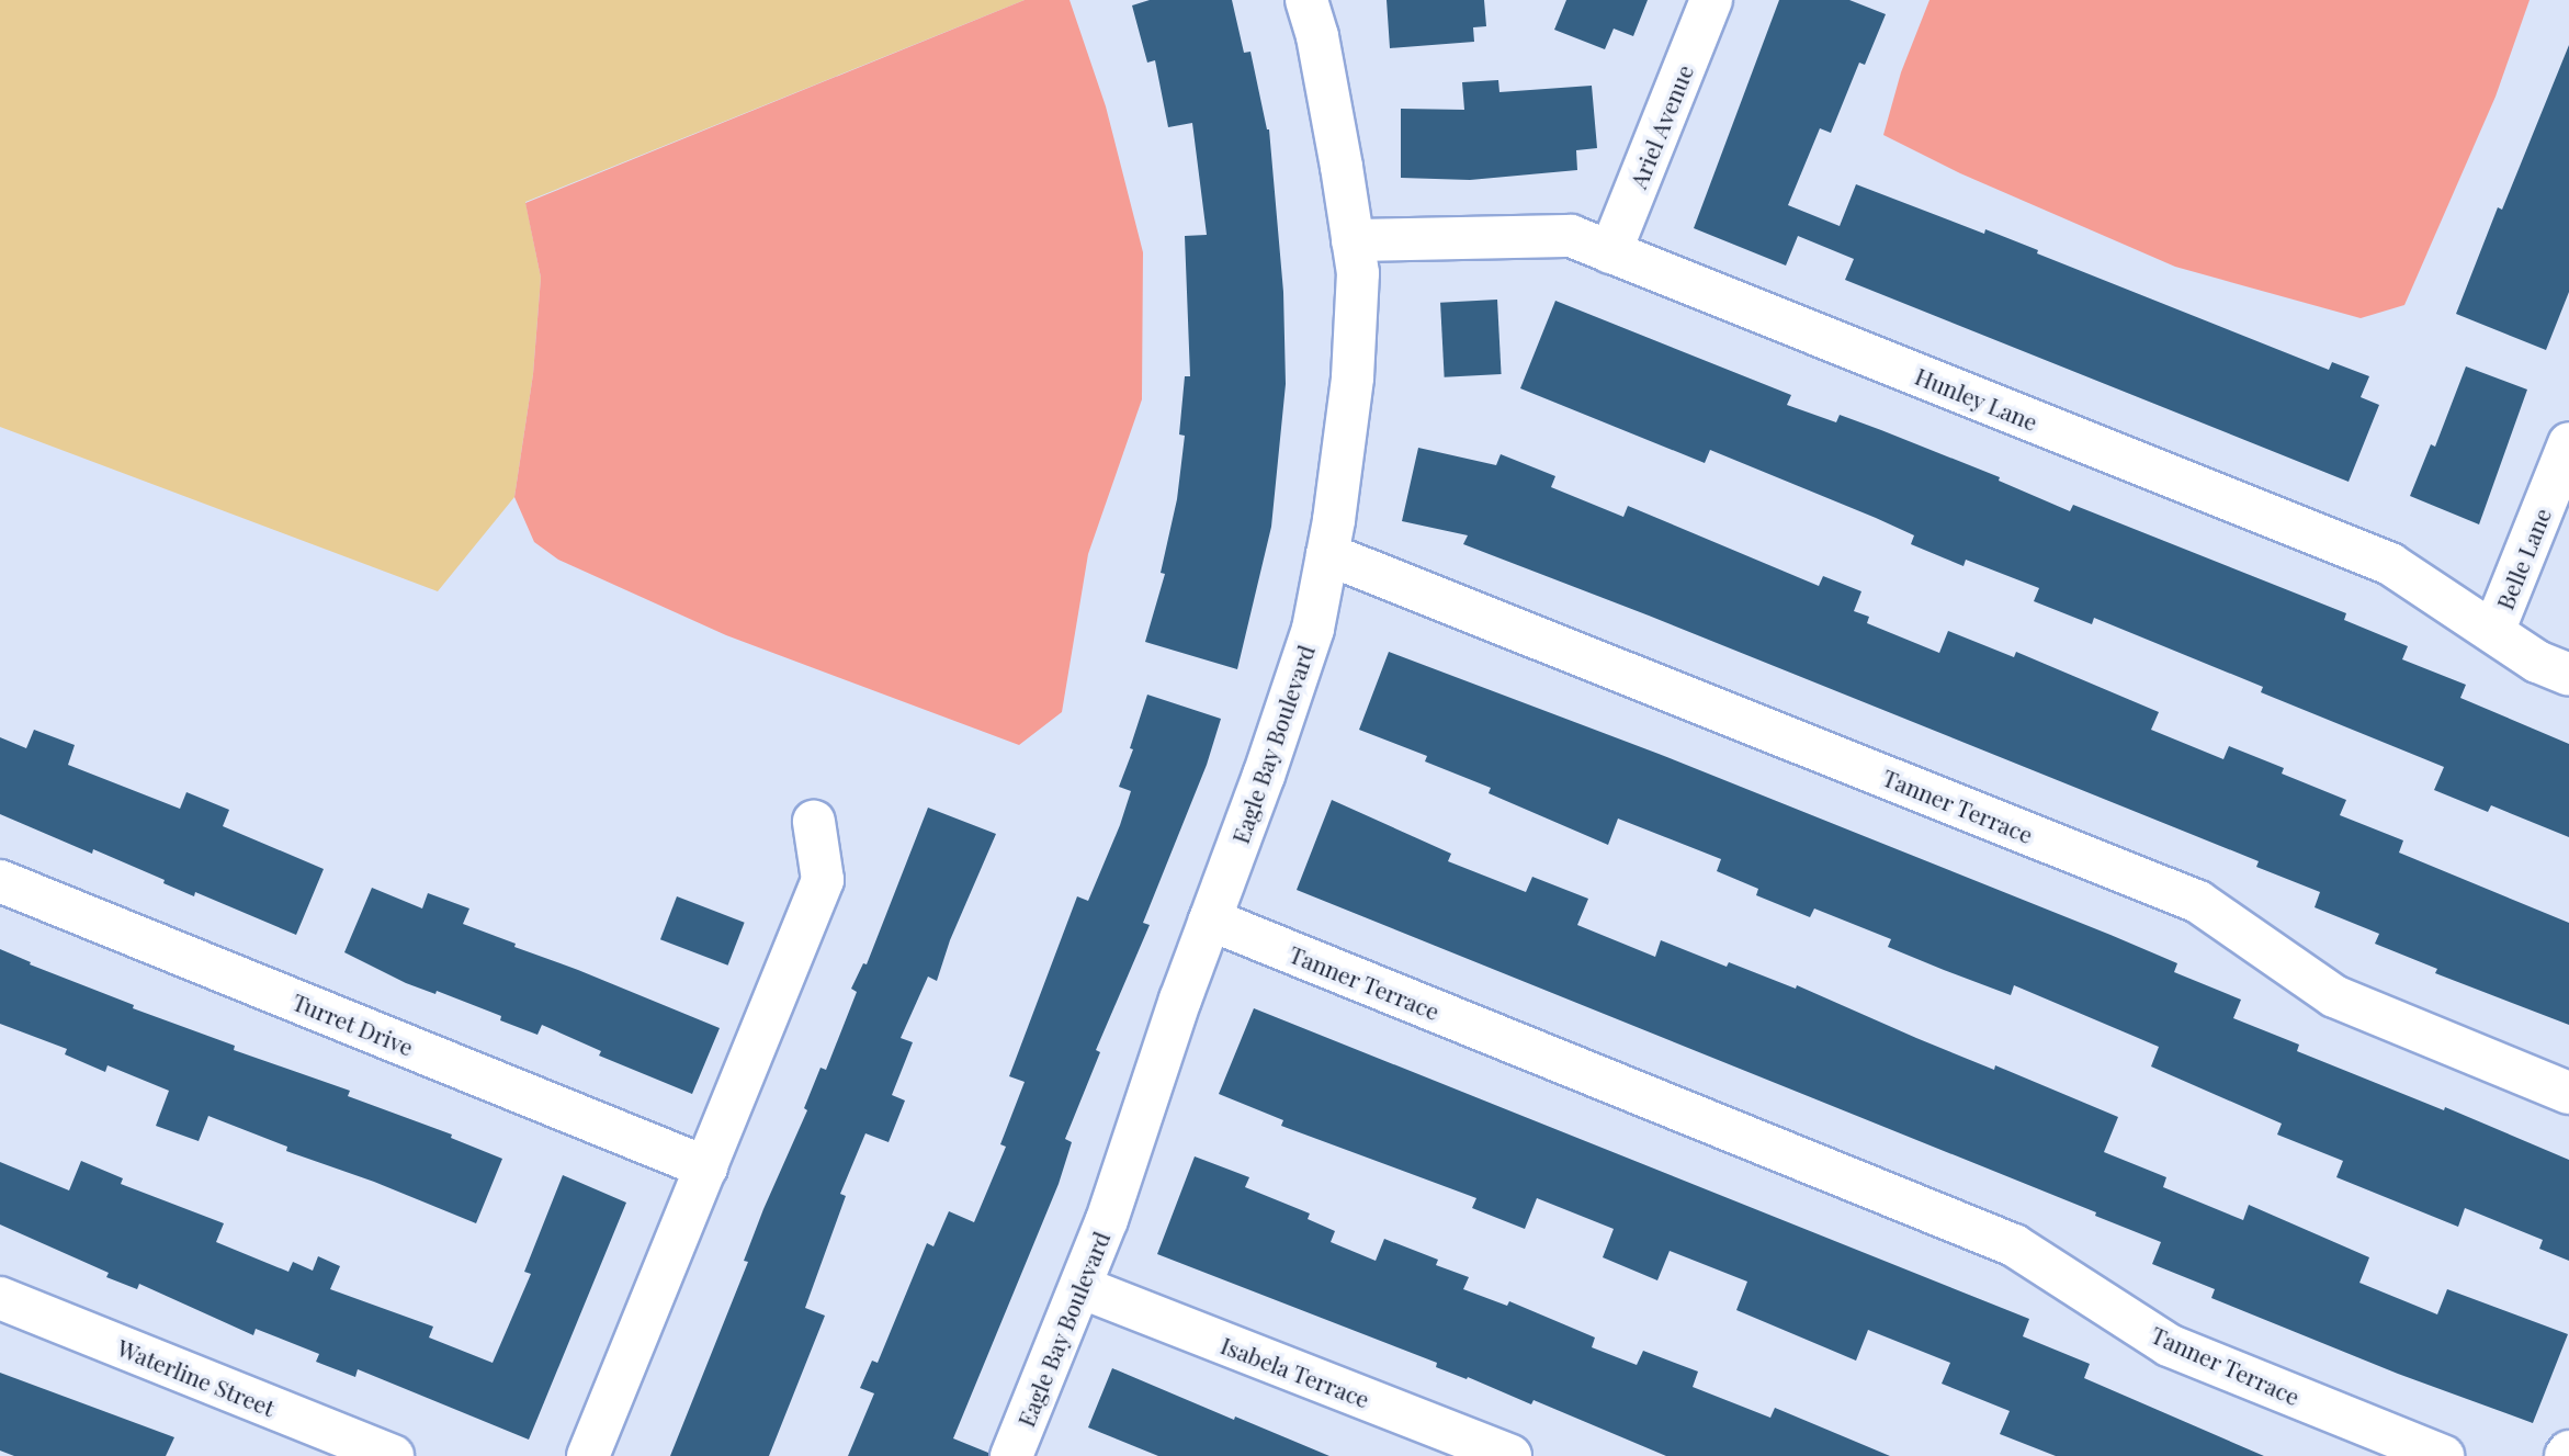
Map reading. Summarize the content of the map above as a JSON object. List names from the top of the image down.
{
  "streets": {
    "street": [
      "Ariel Avenue",
      "Hunley Lane",
      "Belle Lane",
      "Eagle Bay Boulevard",
      "Tanner Terrace",
      "Turret Drive",
      "Isabela Terrace",
      "Waterline Street"
    ]
  },
  "crossings": [
    ["Ariel Avenue", "Hunley Lane"],
    ["Hunley Lane", "Belle Lane"],
    ["Hunley Lane", "Eagle Bay Boulevard"],
    ["Eagle Bay Boulevard", "Tanner Terrace"],
    ["Eagle Bay Boulevard", "Isabela Terrace"]
  ]
}
